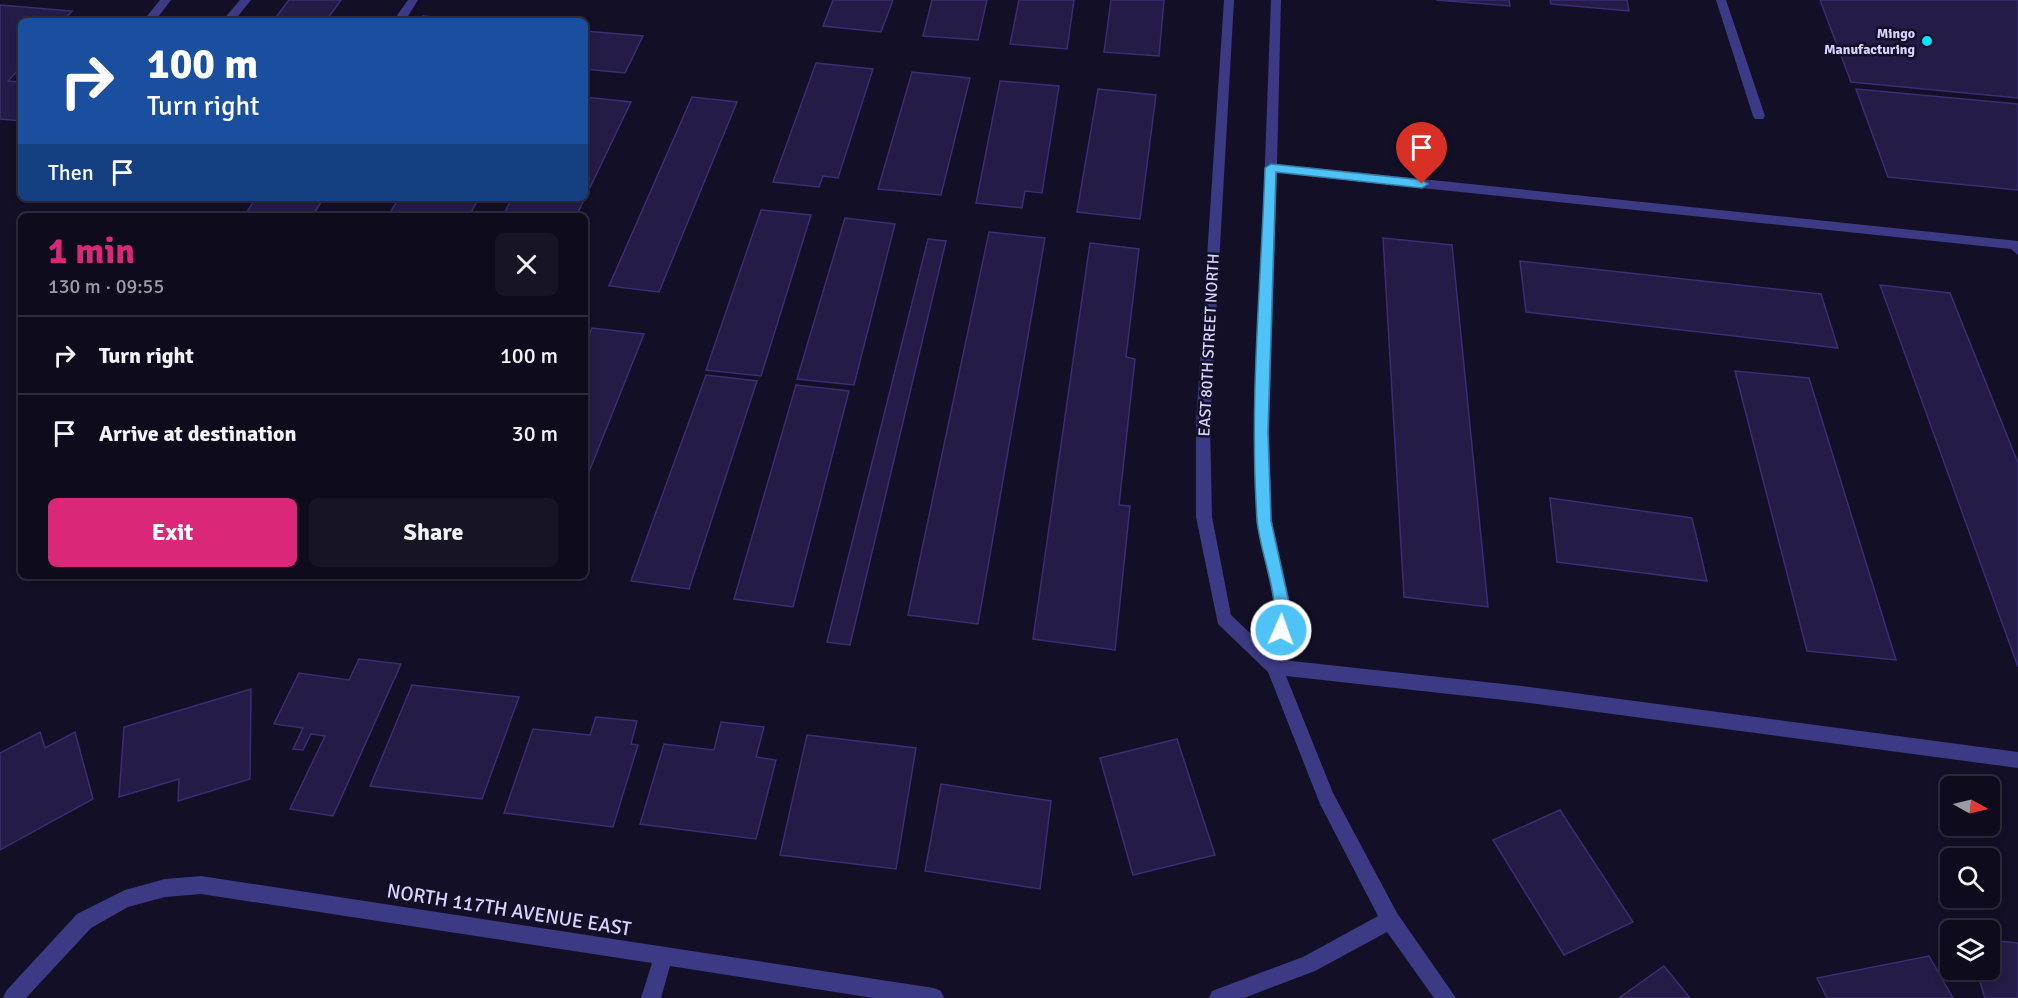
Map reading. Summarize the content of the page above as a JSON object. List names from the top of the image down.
{
  "streets": {
    "street": ["EAST 80TH STREET NORTH", "NORTH 117TH AVENUE EAST"]
  },
  "places": ["Mingo Manufacturing"],
  "north": "right",
  "page": {
    "turn": ["100 m", "Turn right"],
    "then": "Then",
    "heading": ["1 min", "130 m · 09:55"],
    "list": [
      {
        "name": "Turn right",
        "value": "100 m"
      },
      {
        "name": "Arrive at destination",
        "value": "30 m"
      }
    ],
    "buttons": ["Exit", "Share"]
  }
}
